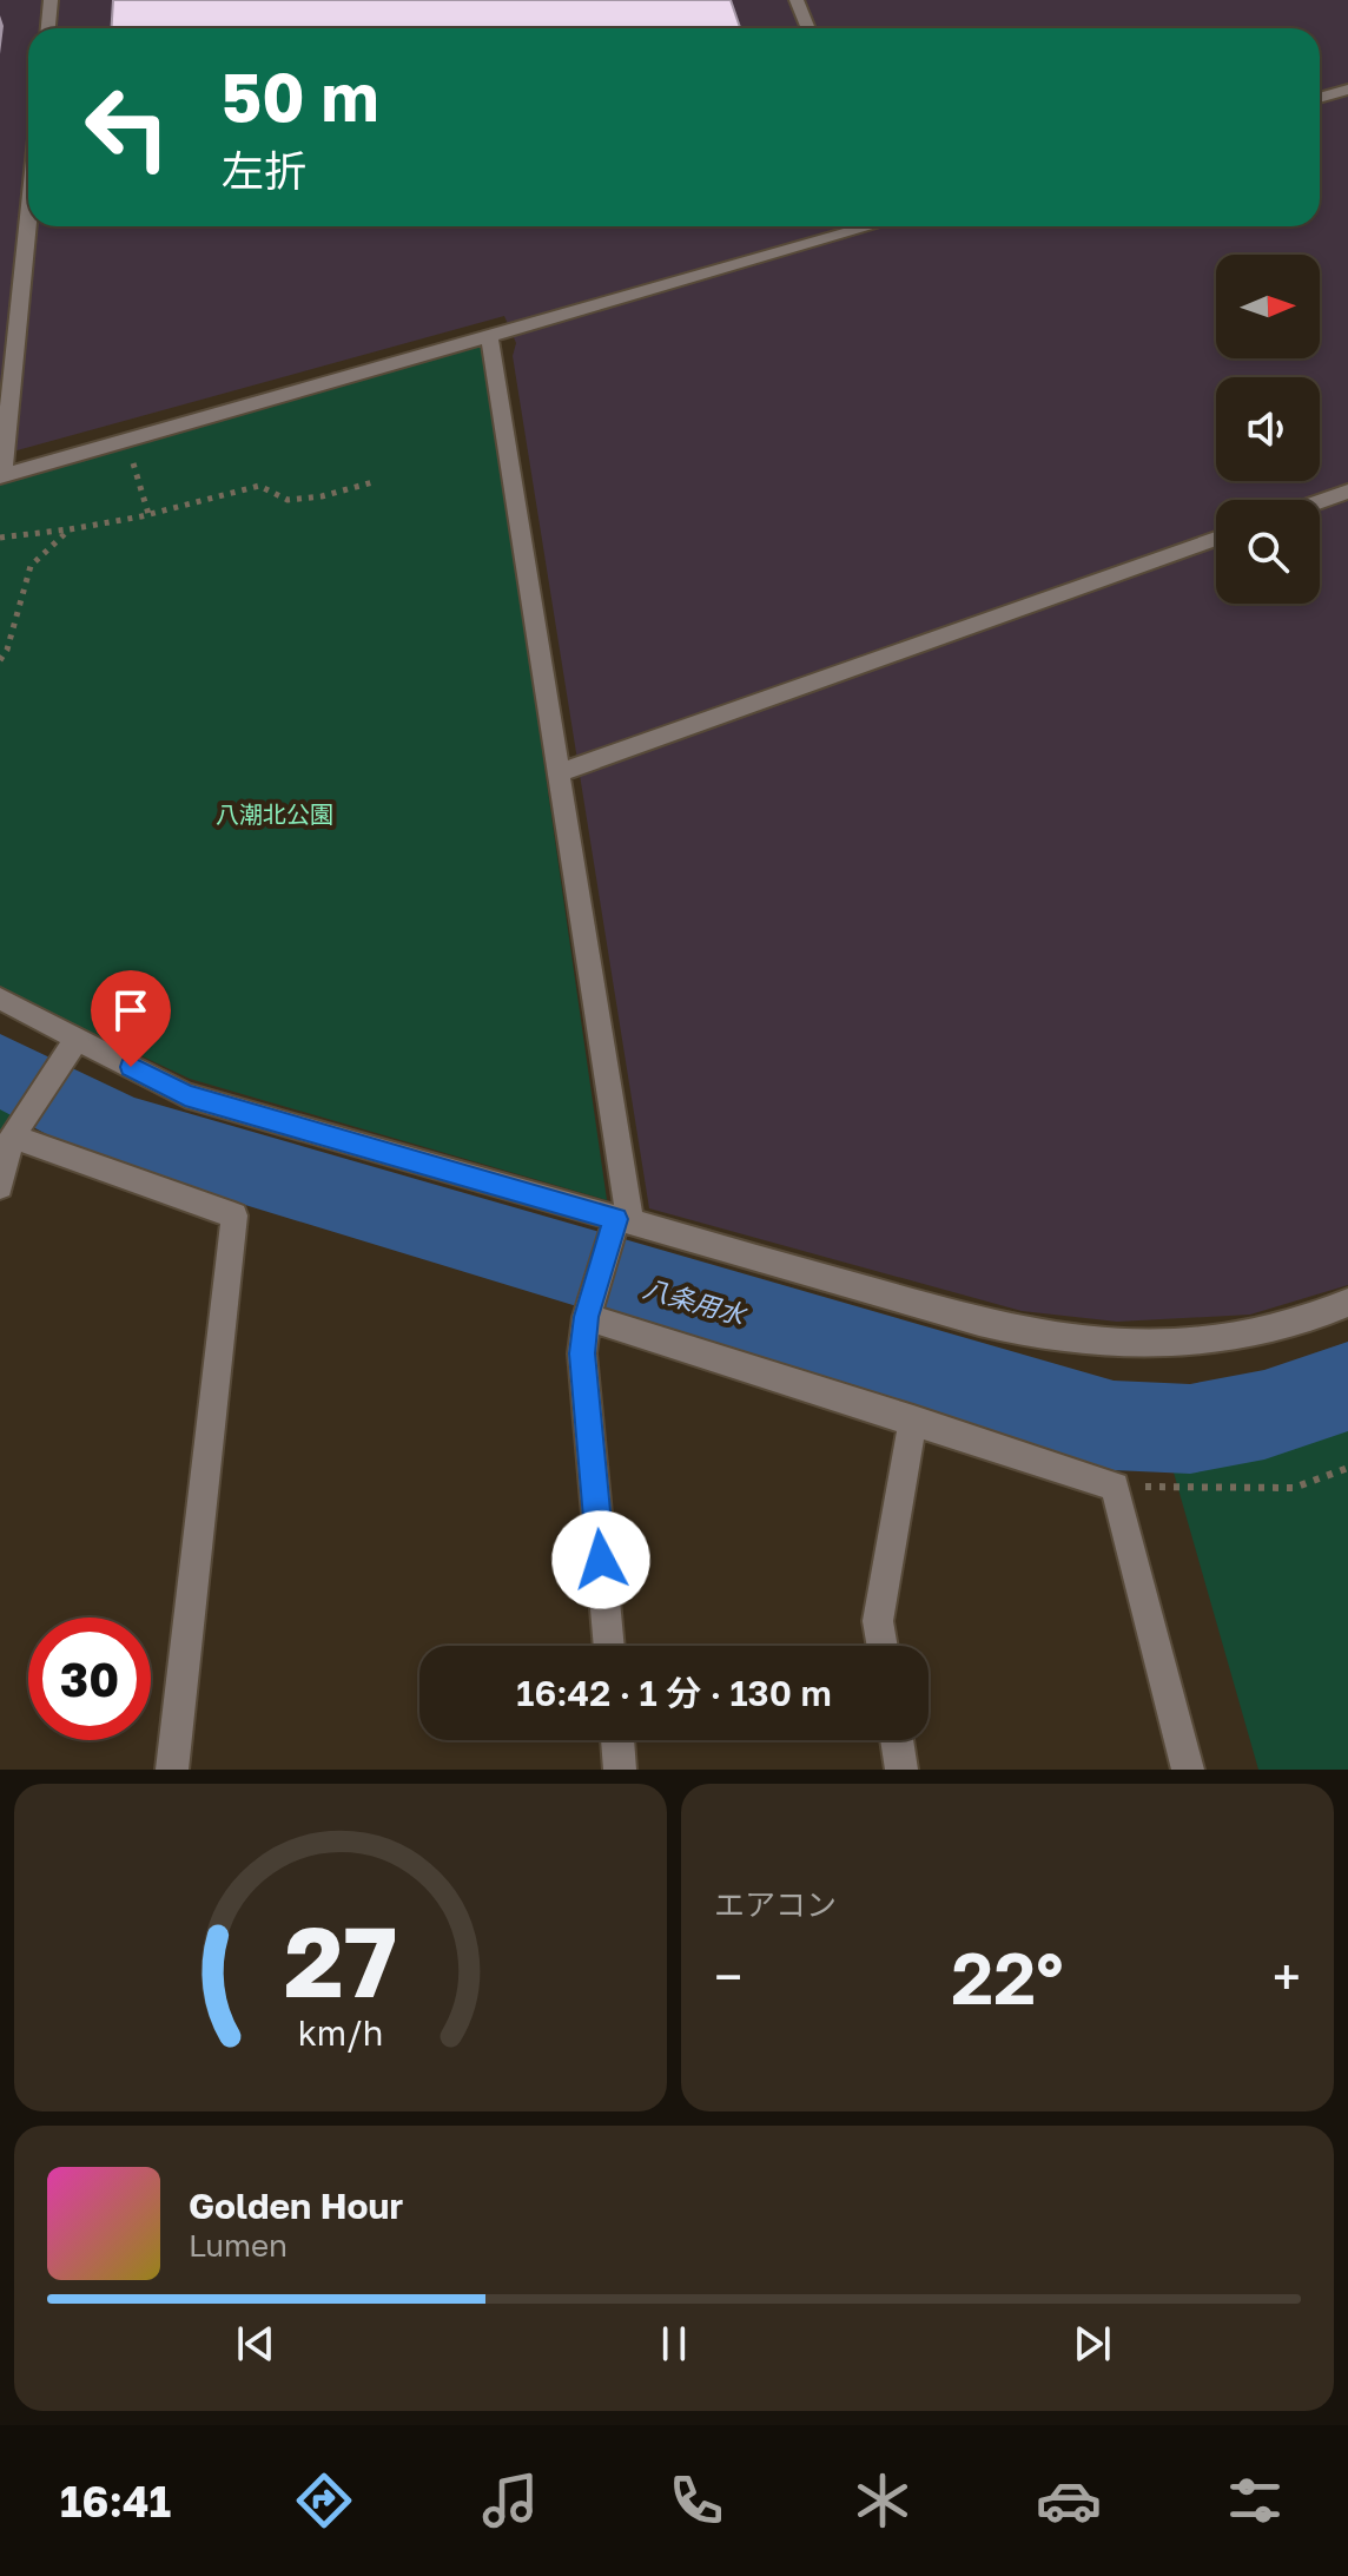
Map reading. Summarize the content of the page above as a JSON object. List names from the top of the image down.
{
  "water": ["八条用水"],
  "parks": ["八潮北公園"],
  "north": "right",
  "page": {
    "turn": ["50 m", "左折"],
    "limit": "30",
    "trip": "16:42 · 1 分 · 130 m",
    "tile": "エアコン",
    "heat": ["−", "22°", "+"],
    "song": ["Golden Hour", "Lumen"],
    "tabs": "16:41",
    "gauge": ["27", "km/h"]
  }
}
